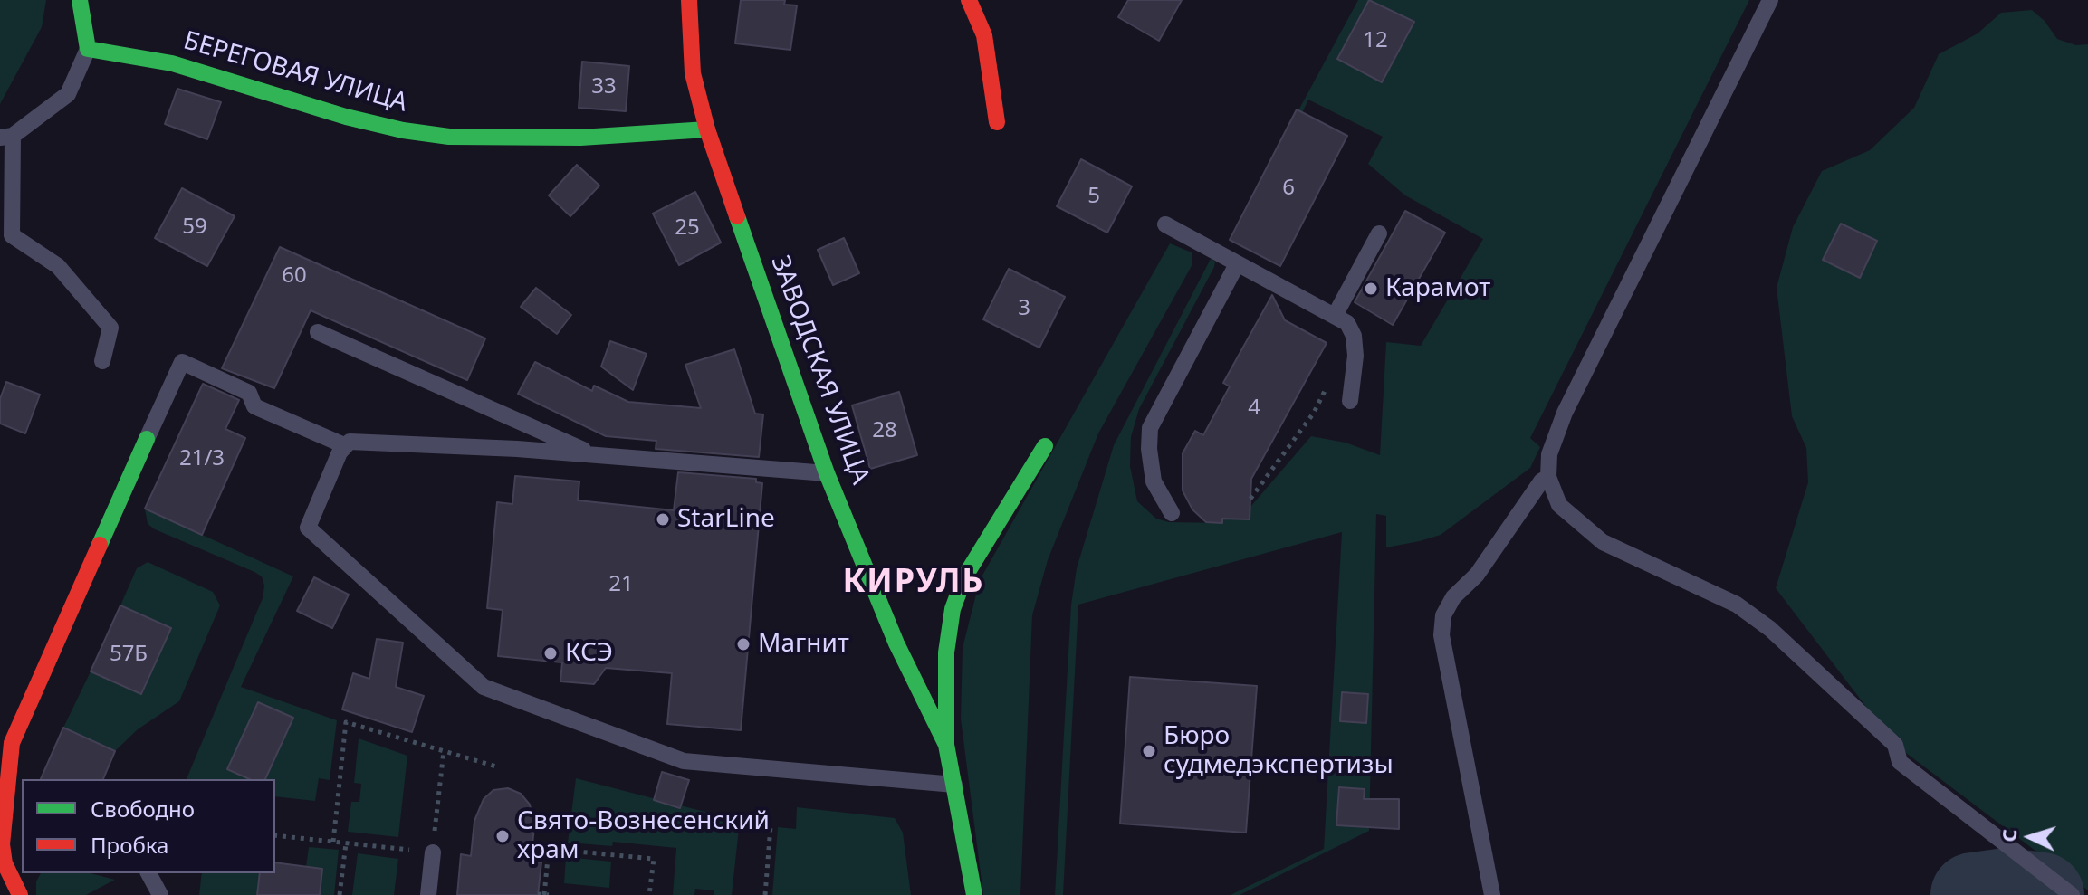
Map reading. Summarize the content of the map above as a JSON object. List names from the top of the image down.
{
  "streets": {
    "street": ["БЕРЕГОВАЯ УЛИЦА", "ЗАВОДСКАЯ УЛИЦА"]
  },
  "crossings": [
    ["БЕРЕГОВАЯ УЛИЦА", "ЗАВОДСКАЯ УЛИЦА"]
  ],
  "districts": ["КИРУЛЬ"],
  "places": [
    "Карамот",
    "StarLine",
    "Магнит",
    "КСЭ",
    "Бюро судмедэкспертизы",
    "Свято-Вознесенский храм"
  ],
  "house_numbers": [
    "12",
    "33",
    "6",
    "5",
    "59",
    "25",
    "60",
    "3",
    "4",
    "28",
    "21/3",
    "21",
    "57Б"
  ],
  "legend": ["Свободно", "Пробка"],
  "north": "left"
}
